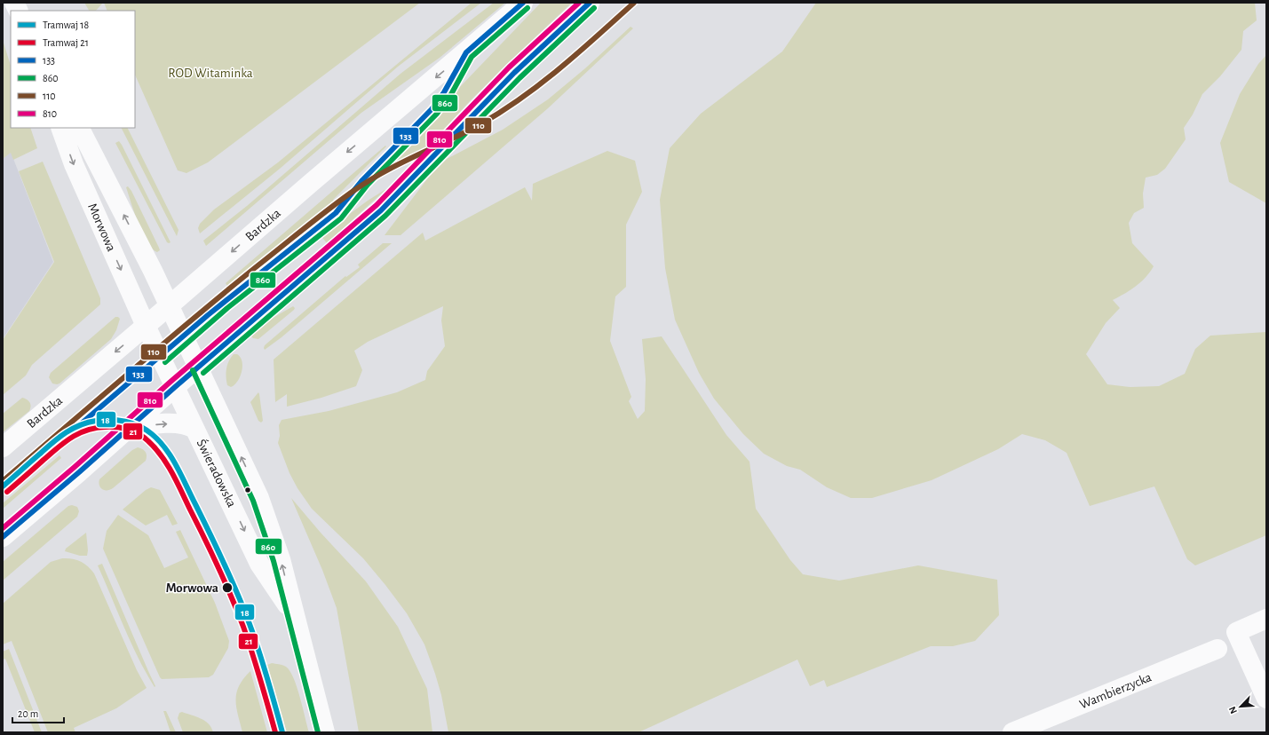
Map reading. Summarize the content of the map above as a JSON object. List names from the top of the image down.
{
  "streets": {
    "street": [
      "Bardzka",
      "Morwowa",
      "Świeradowska",
      "Wambierzycka"
    ]
  },
  "crossings": [
    ["Bardzka", "Morwowa"],
    ["Bardzka", "Świeradowska"],
    ["Morwowa", "Świeradowska"]
  ],
  "parks": ["ROD Witaminka"],
  "places": ["Morwowa"],
  "lines": [
    "transit line 133",
    "transit line 110",
    "transit line 810",
    "transit line 860",
    "tram line 18",
    "tram line 21"
  ],
  "legend": [
    "Tramwaj 18",
    "Tramwaj 21",
    "133",
    "860",
    "110",
    "810"
  ],
  "scale_bar": "20 m",
  "north": "bottom left"
}
